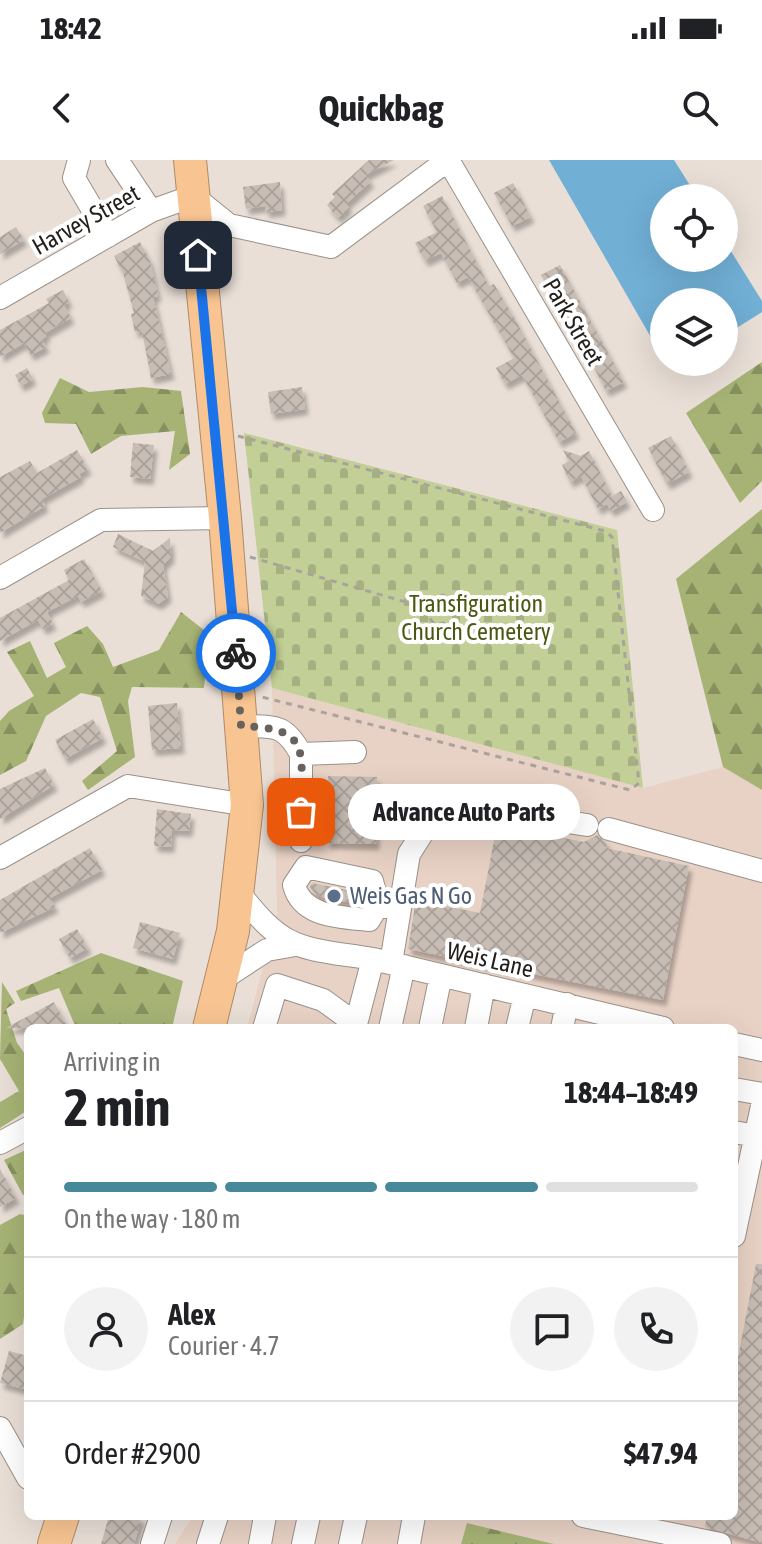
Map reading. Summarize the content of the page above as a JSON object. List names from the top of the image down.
{
  "streets": {
    "street": ["Harvey Street", "Park Street", "Weis Lane"]
  },
  "parks": ["Transfiguration Church Cemetery"],
  "places": ["Advance Auto Parts", "Weis Gas N Go"],
  "page": {
    "status": "18:42",
    "header": "Quickbag",
    "bubble": "Advance Auto Parts",
    "heading": ["2 min", "Arriving in", "18:44–18:49"],
    "panel": [
      "Alex",
      "Courier · 4.7",
      "Order #2900",
      "$47.94"
    ],
    "bar": "On the way · 180 m"
  }
}
